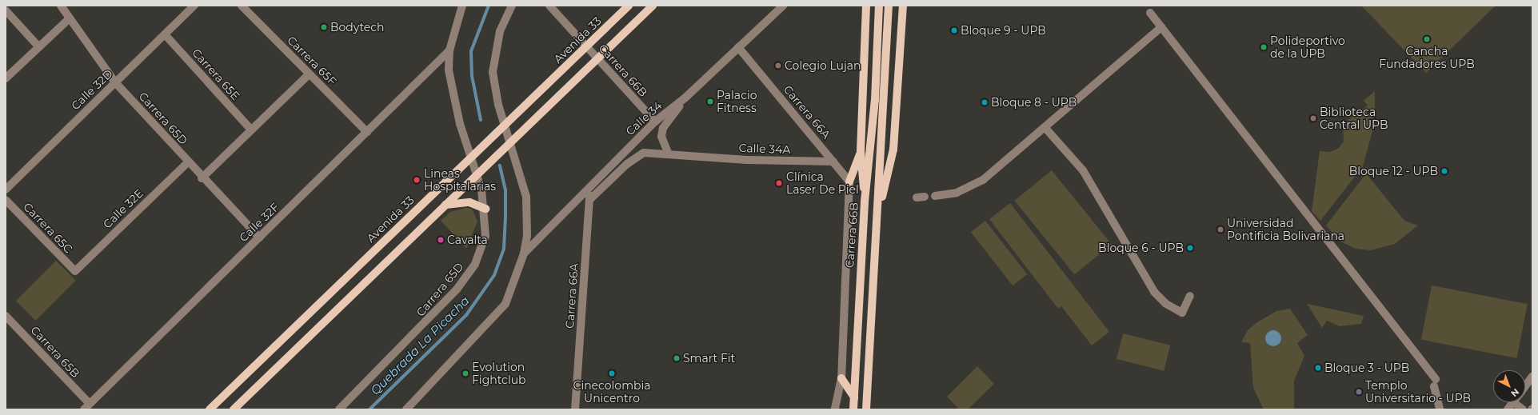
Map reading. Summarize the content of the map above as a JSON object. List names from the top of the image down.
{
  "streets": {
    "main road": ["Avenida 33", "Carrera 66B"],
    "street": [
      "Carrera 65F",
      "Carrera 65E",
      "Calle 32D",
      "Carrera 66A",
      "Carrera 65D",
      "Calle 34",
      "Calle 34A",
      "Calle 32E",
      "Calle 32F",
      "Carrera 65C",
      "Carrera 65B"
    ]
  },
  "crossings": [
    ["Avenida 33", "Carrera 66B"],
    ["Avenida 33", "Carrera 65D"],
    ["Carrera 65F", "Calle 32F"],
    ["Carrera 66B", "Calle 34"],
    ["Carrera 65E", "Calle 32D"],
    ["Calle 32D", "Carrera 65D"],
    ["Carrera 66A", "Calle 34"],
    ["Carrera 66A", "Calle 34A"],
    ["Carrera 65D", "Calle 32E"],
    ["Carrera 65D", "Calle 32F"],
    ["Calle 32E", "Carrera 65C"],
    ["Calle 32F", "Carrera 65B"]
  ],
  "water": ["Quebrada La Picacha"],
  "places": [
    "Bodytech",
    "Bloque 9 - UPB",
    "Cancha Fundadores UPB",
    "Polideportivo de la UPB",
    "Colegio Lujan",
    "Palacio Fitness",
    "Bloque 8 - UPB",
    "Biblioteca Central UPB",
    "Bloque 12 - UPB",
    "Lineas Hospitalarias",
    "Clínica Laser De Piel",
    "Universidad Pontificia Bolivariana",
    "Cavalta",
    "Bloque 6 - UPB",
    "Smart Fit",
    "Bloque 3 - UPB",
    "Evolution Fightclub",
    "Cinecolombia Unicentro",
    "Templo Universitario - UPB"
  ],
  "north": "bottom right"
}
